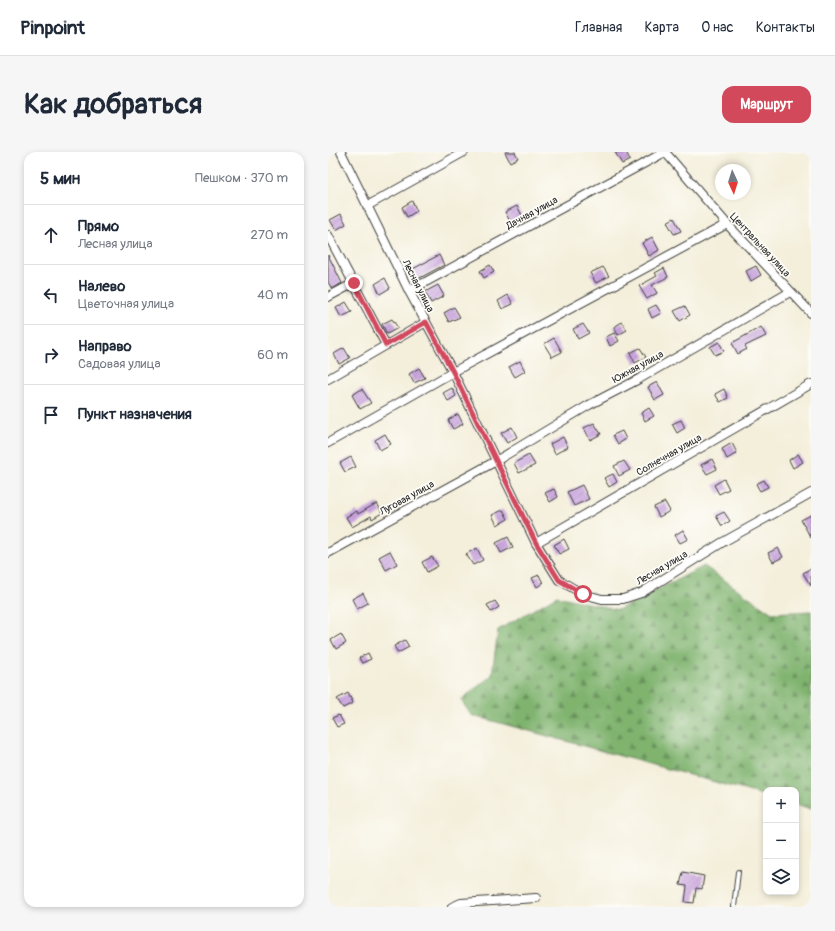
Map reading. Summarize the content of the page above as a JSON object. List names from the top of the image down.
{
  "streets": {
    "street": [
      "Дачная улица",
      "Центральная улица",
      "Лесная улица",
      "Южная улица",
      "Солнечная улица",
      "Луговая улица"
    ]
  },
  "crossings": [
    ["Дачная улица", "Центральная улица"],
    ["Дачная улица", "Лесная улица"],
    ["Центральная улица", "Южная улица"],
    ["Лесная улица", "Южная улица"],
    ["Лесная улица", "Солнечная улица"],
    ["Лесная улица", "Луговая улица"],
    ["Южная улица", "Луговая улица"]
  ],
  "north": "bottom",
  "page": {
    "header": "Pinpoint",
    "nav": [
      "Главная",
      "Карта",
      "О нас",
      "Контакты"
    ],
    "buttons": "Маршрут",
    "title": "Как добраться",
    "heading": ["5 мин", "Пешком · 370 m"],
    "list": [
      ["Прямо", "Лесная улица", "270 m"],
      ["Налево", "Цветочная улица", "40 m"],
      ["Направо", "Садовая улица", "60 m"],
      "Пункт назначения"
    ],
    "map_buttons": ["+", "−"]
  }
}
